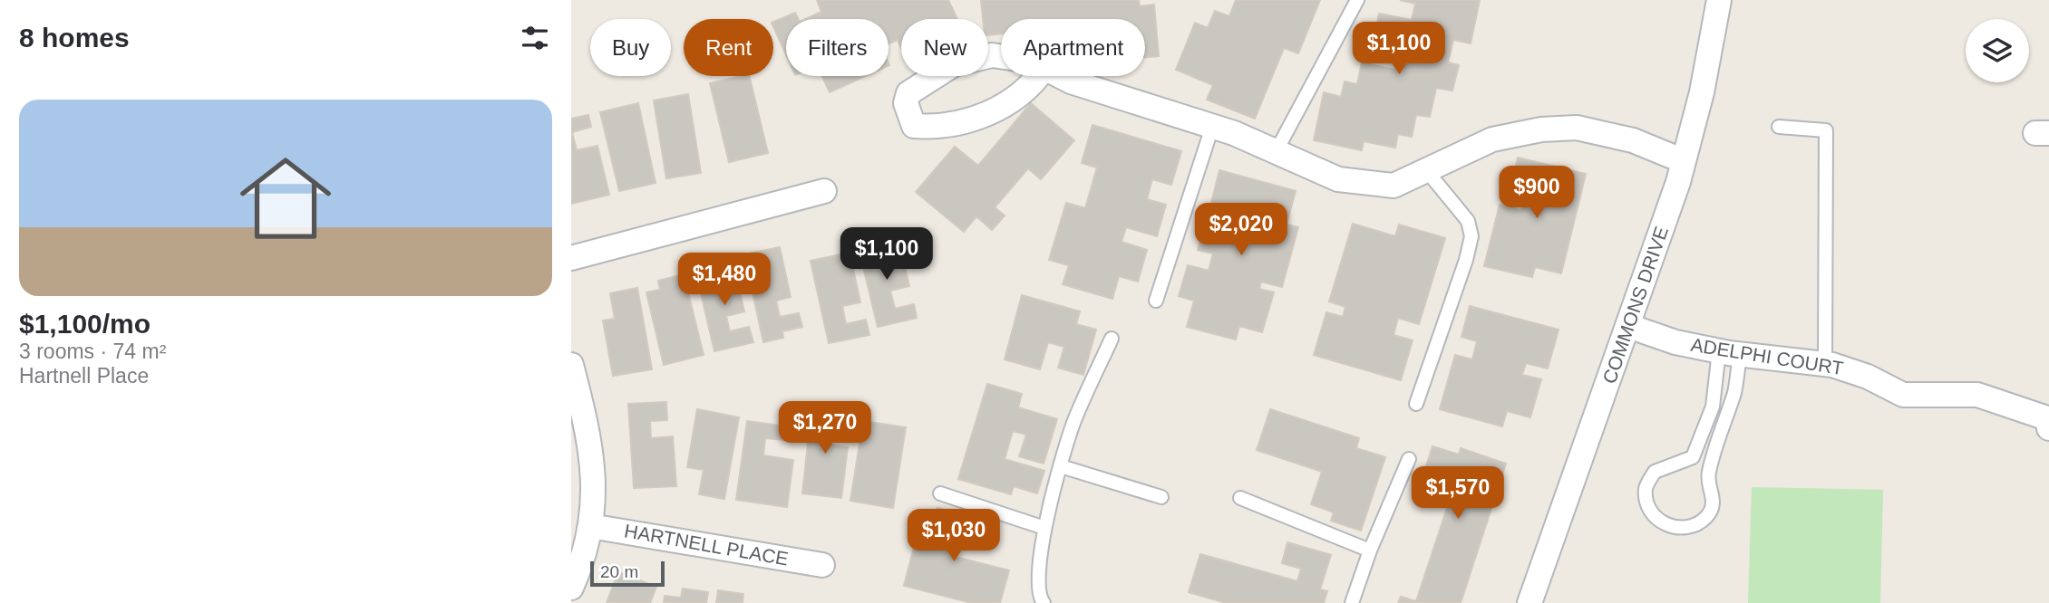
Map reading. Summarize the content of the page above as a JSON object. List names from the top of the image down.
{
  "streets": {
    "street": ["COMMONS DRIVE", "ADELPHI COURT", "HARTNELL PLACE"]
  },
  "crossings": [
    ["COMMONS DRIVE", "ADELPHI COURT"]
  ],
  "scale_bar": "20 m",
  "page": {
    "heading": "8 homes",
    "chip": [
      "Buy",
      "Rent",
      "Filters",
      "New",
      "Apartment"
    ],
    "price": [
      "$1,100",
      "$900",
      "$2,020",
      "$1,100",
      "$1,480",
      "$1,270",
      "$1,570",
      "$1,030"
    ],
    "list": [
      {
        "name": "$1,100/mo",
        "note": "3 rooms · 74 m² · Hartnell Place"
      }
    ],
    "scale": "20 m"
  }
}
